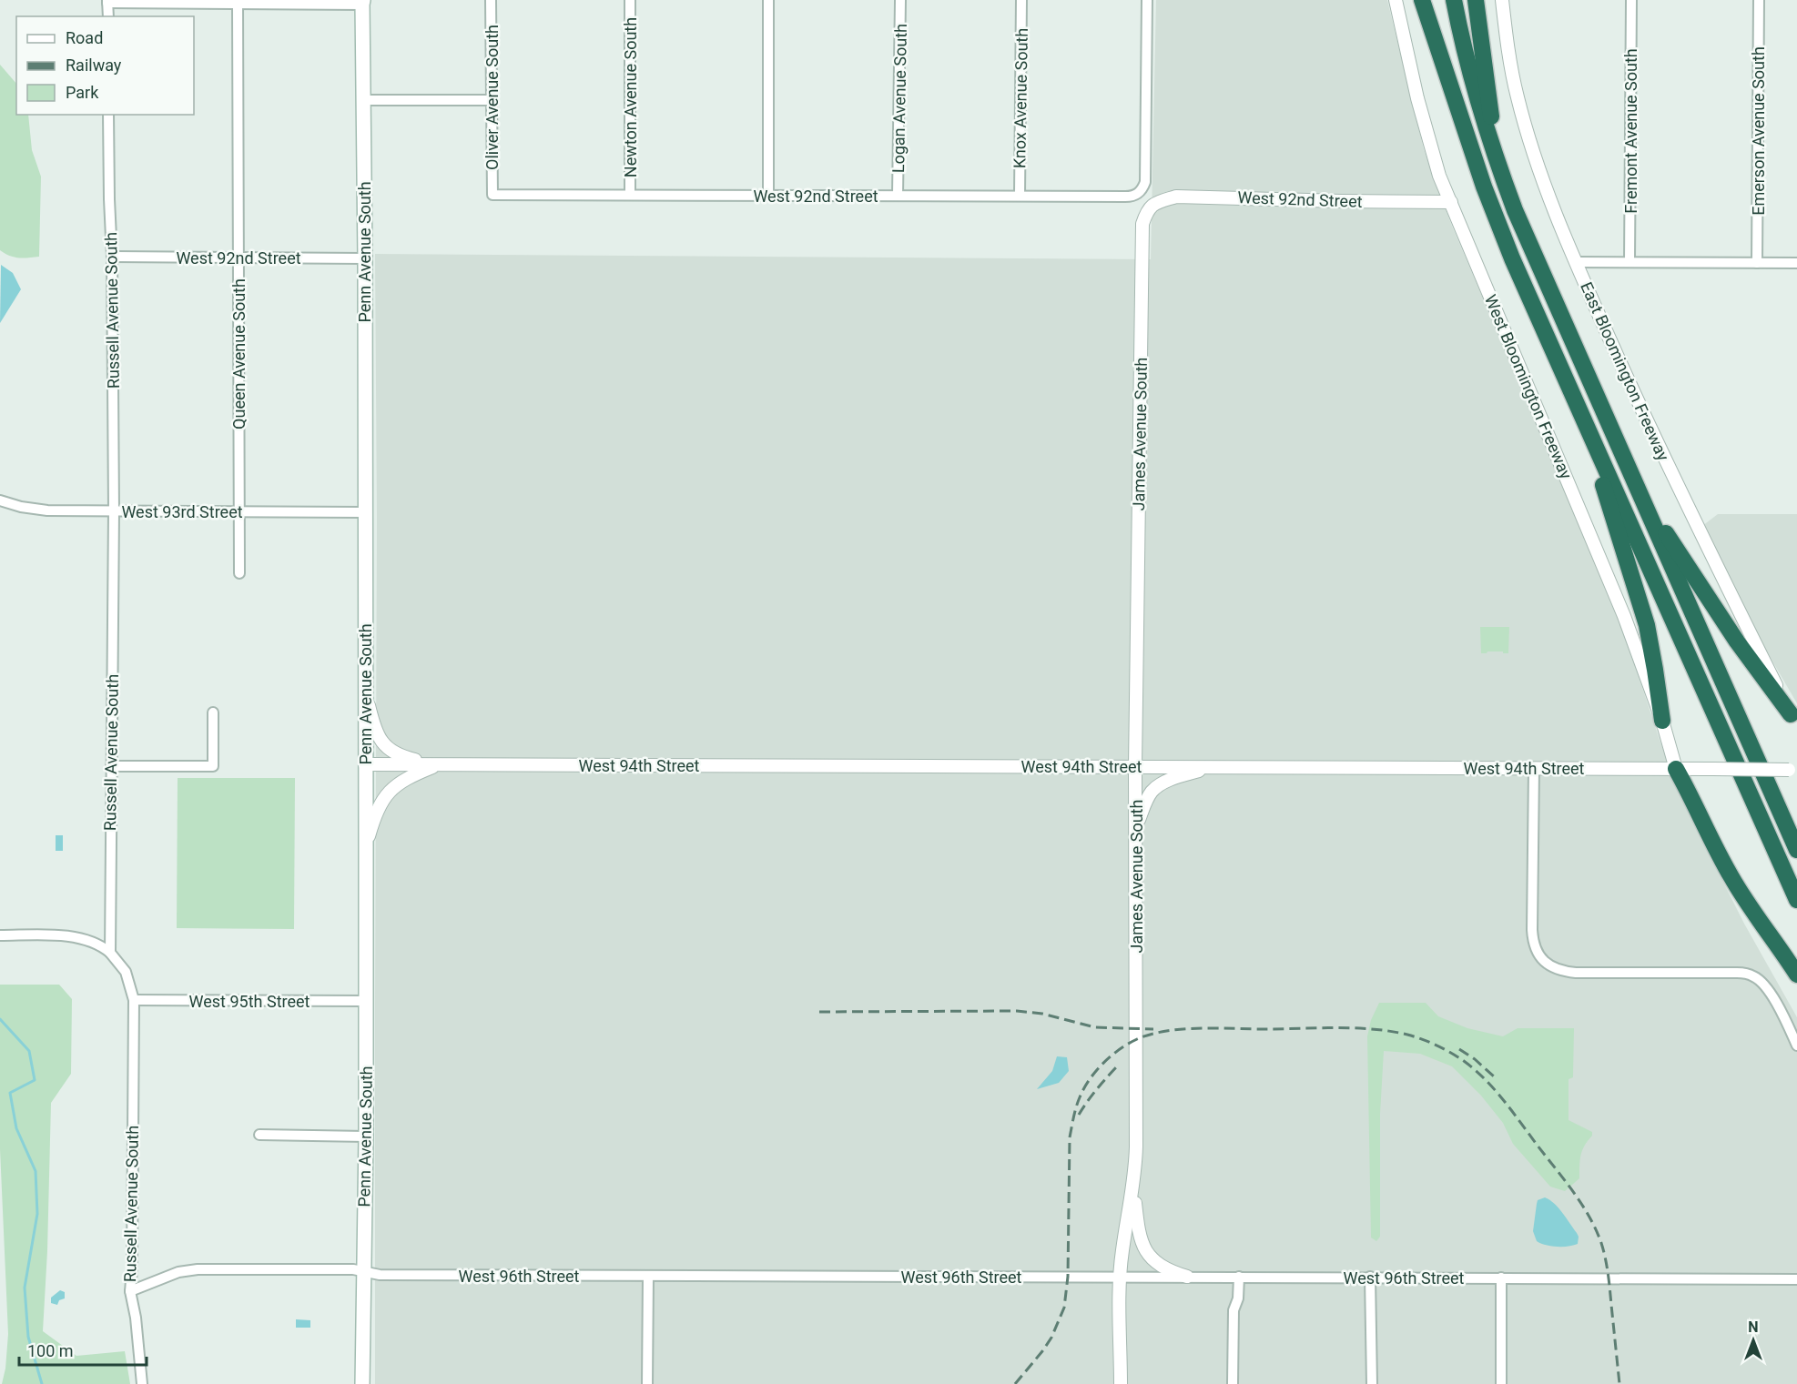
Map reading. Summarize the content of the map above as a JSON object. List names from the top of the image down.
{
  "streets": {
    "main road": ["Penn Avenue South"],
    "street": [
      "Oliver Avenue South",
      "Newton Avenue South",
      "Logan Avenue South",
      "Knox Avenue South",
      "Fremont Avenue South",
      "Emerson Avenue South",
      "West 92nd Street",
      "Russell Avenue South",
      "Queen Avenue South",
      "East Bloomington Freeway",
      "West Bloomington Freeway",
      "James Avenue South",
      "West 93rd Street",
      "West 94th Street",
      "West 95th Street",
      "West 96th Street"
    ]
  },
  "crossings": [
    ["Oliver Avenue South", "West 92nd Street"],
    ["Newton Avenue South", "West 92nd Street"],
    ["Logan Avenue South", "West 92nd Street"],
    ["Knox Avenue South", "West 92nd Street"],
    ["West 92nd Street", "Penn Avenue South"],
    ["West 92nd Street", "Russell Avenue South"],
    ["West 92nd Street", "Queen Avenue South"],
    ["West 92nd Street", "West Bloomington Freeway"],
    ["West 92nd Street", "James Avenue South"],
    ["Penn Avenue South", "West 93rd Street"],
    ["Penn Avenue South", "West 94th Street"],
    ["Penn Avenue South", "West 95th Street"],
    ["Penn Avenue South", "West 96th Street"],
    ["Russell Avenue South", "West 93rd Street"],
    ["Russell Avenue South", "West 95th Street"],
    ["Russell Avenue South", "West 96th Street"],
    ["Queen Avenue South", "West 93rd Street"],
    ["West Bloomington Freeway", "West 94th Street"],
    ["James Avenue South", "West 94th Street"],
    ["James Avenue South", "West 96th Street"]
  ],
  "legend": ["Road", "Railway", "Park"],
  "scale_bar": "100 m",
  "north": "top"
}
